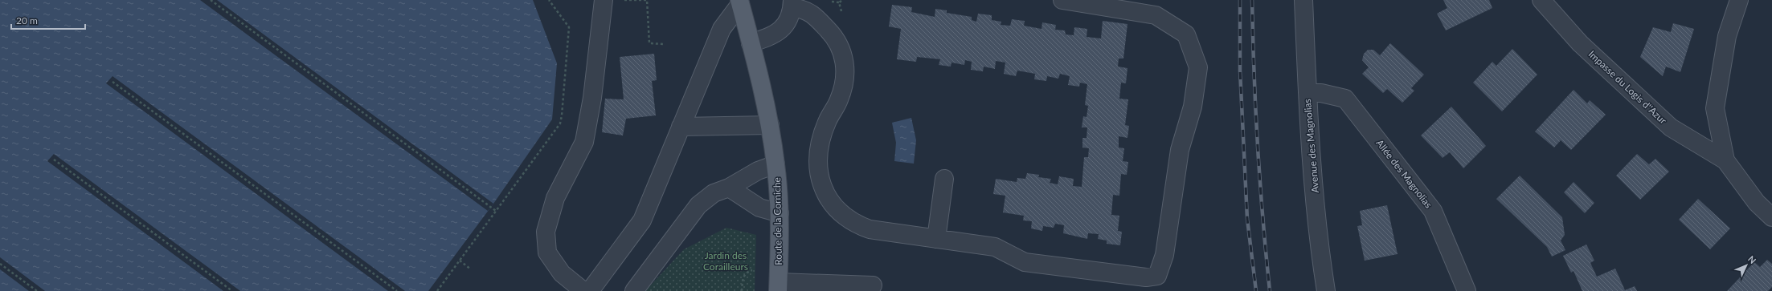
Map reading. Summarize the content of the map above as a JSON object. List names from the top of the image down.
{
  "streets": {
    "main road": ["Route de la Corniche"],
    "street": ["Impasse du Logis d''Azur", "Avenue des Magnolias", "Allée des Magnolias"]
  },
  "crossings": [
    ["Avenue des Magnolias", "Allée des Magnolias"]
  ],
  "parks": ["Jardin des Corailleurs"],
  "scale_bar": "20 m",
  "north": "top right"
}
